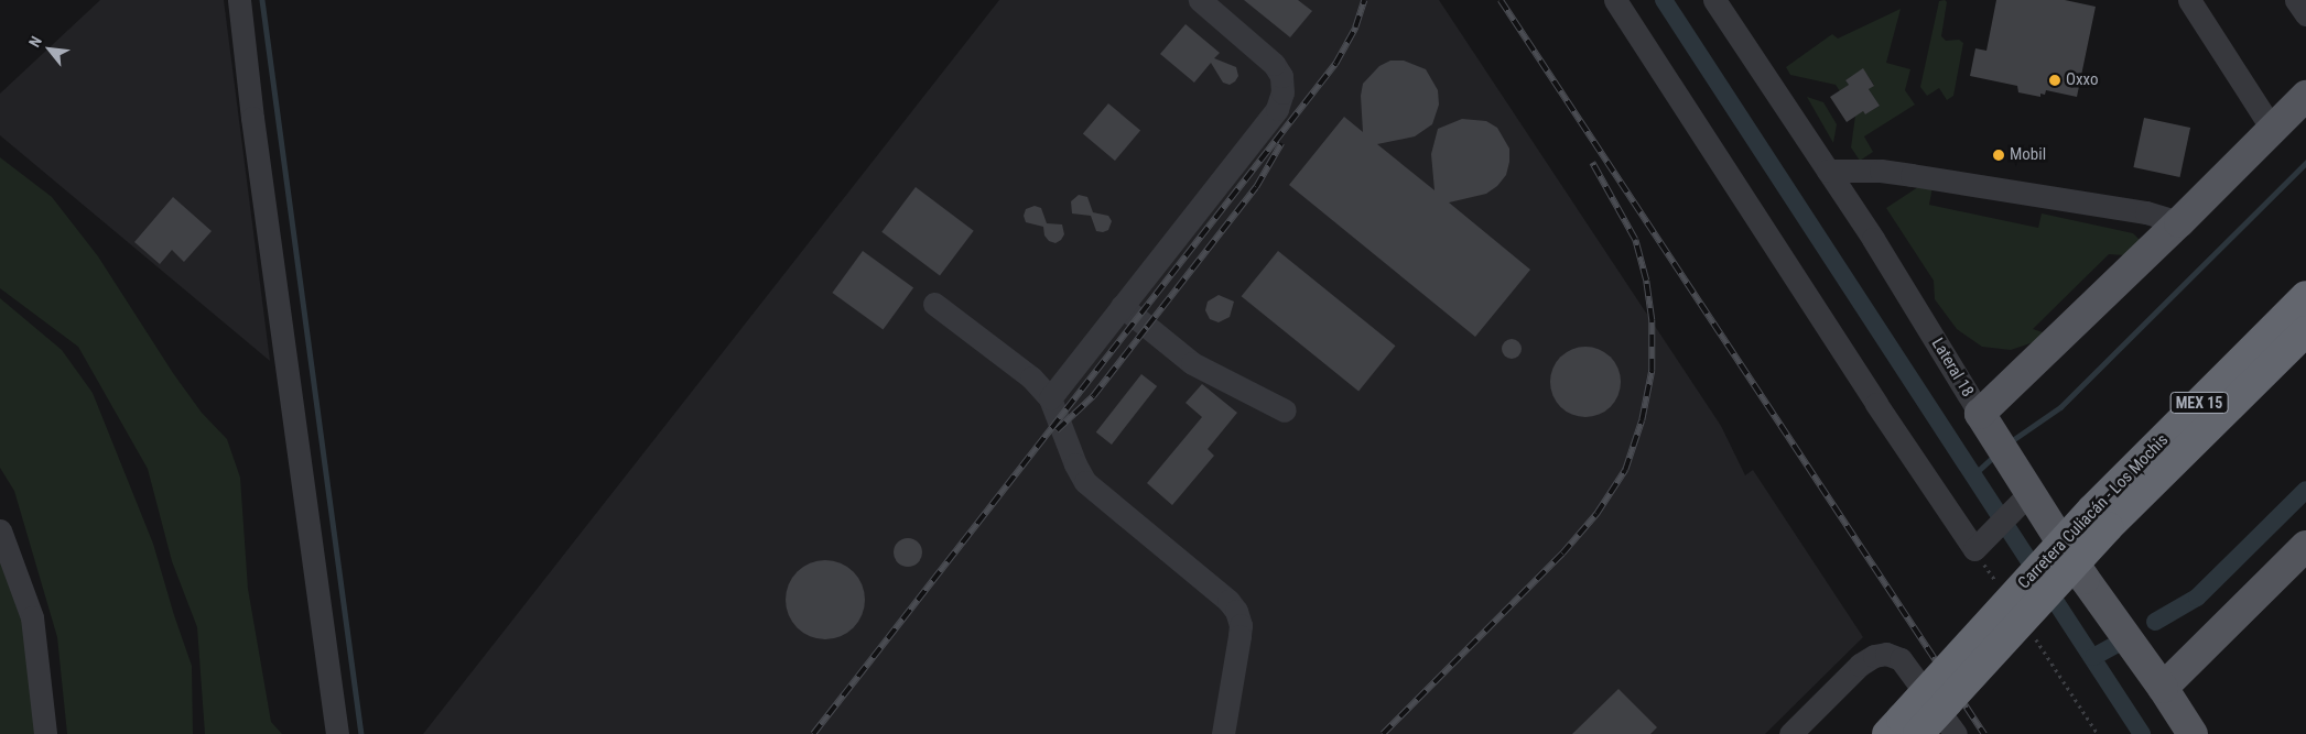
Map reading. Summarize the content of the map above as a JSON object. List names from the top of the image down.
{
  "streets": {
    "highway": ["MEX 15", "Carretera Culiacán - Los Mochis"],
    "main road": ["Lateral 18"]
  },
  "places": ["Oxxo", "Mobil"],
  "north": "top left"
}
